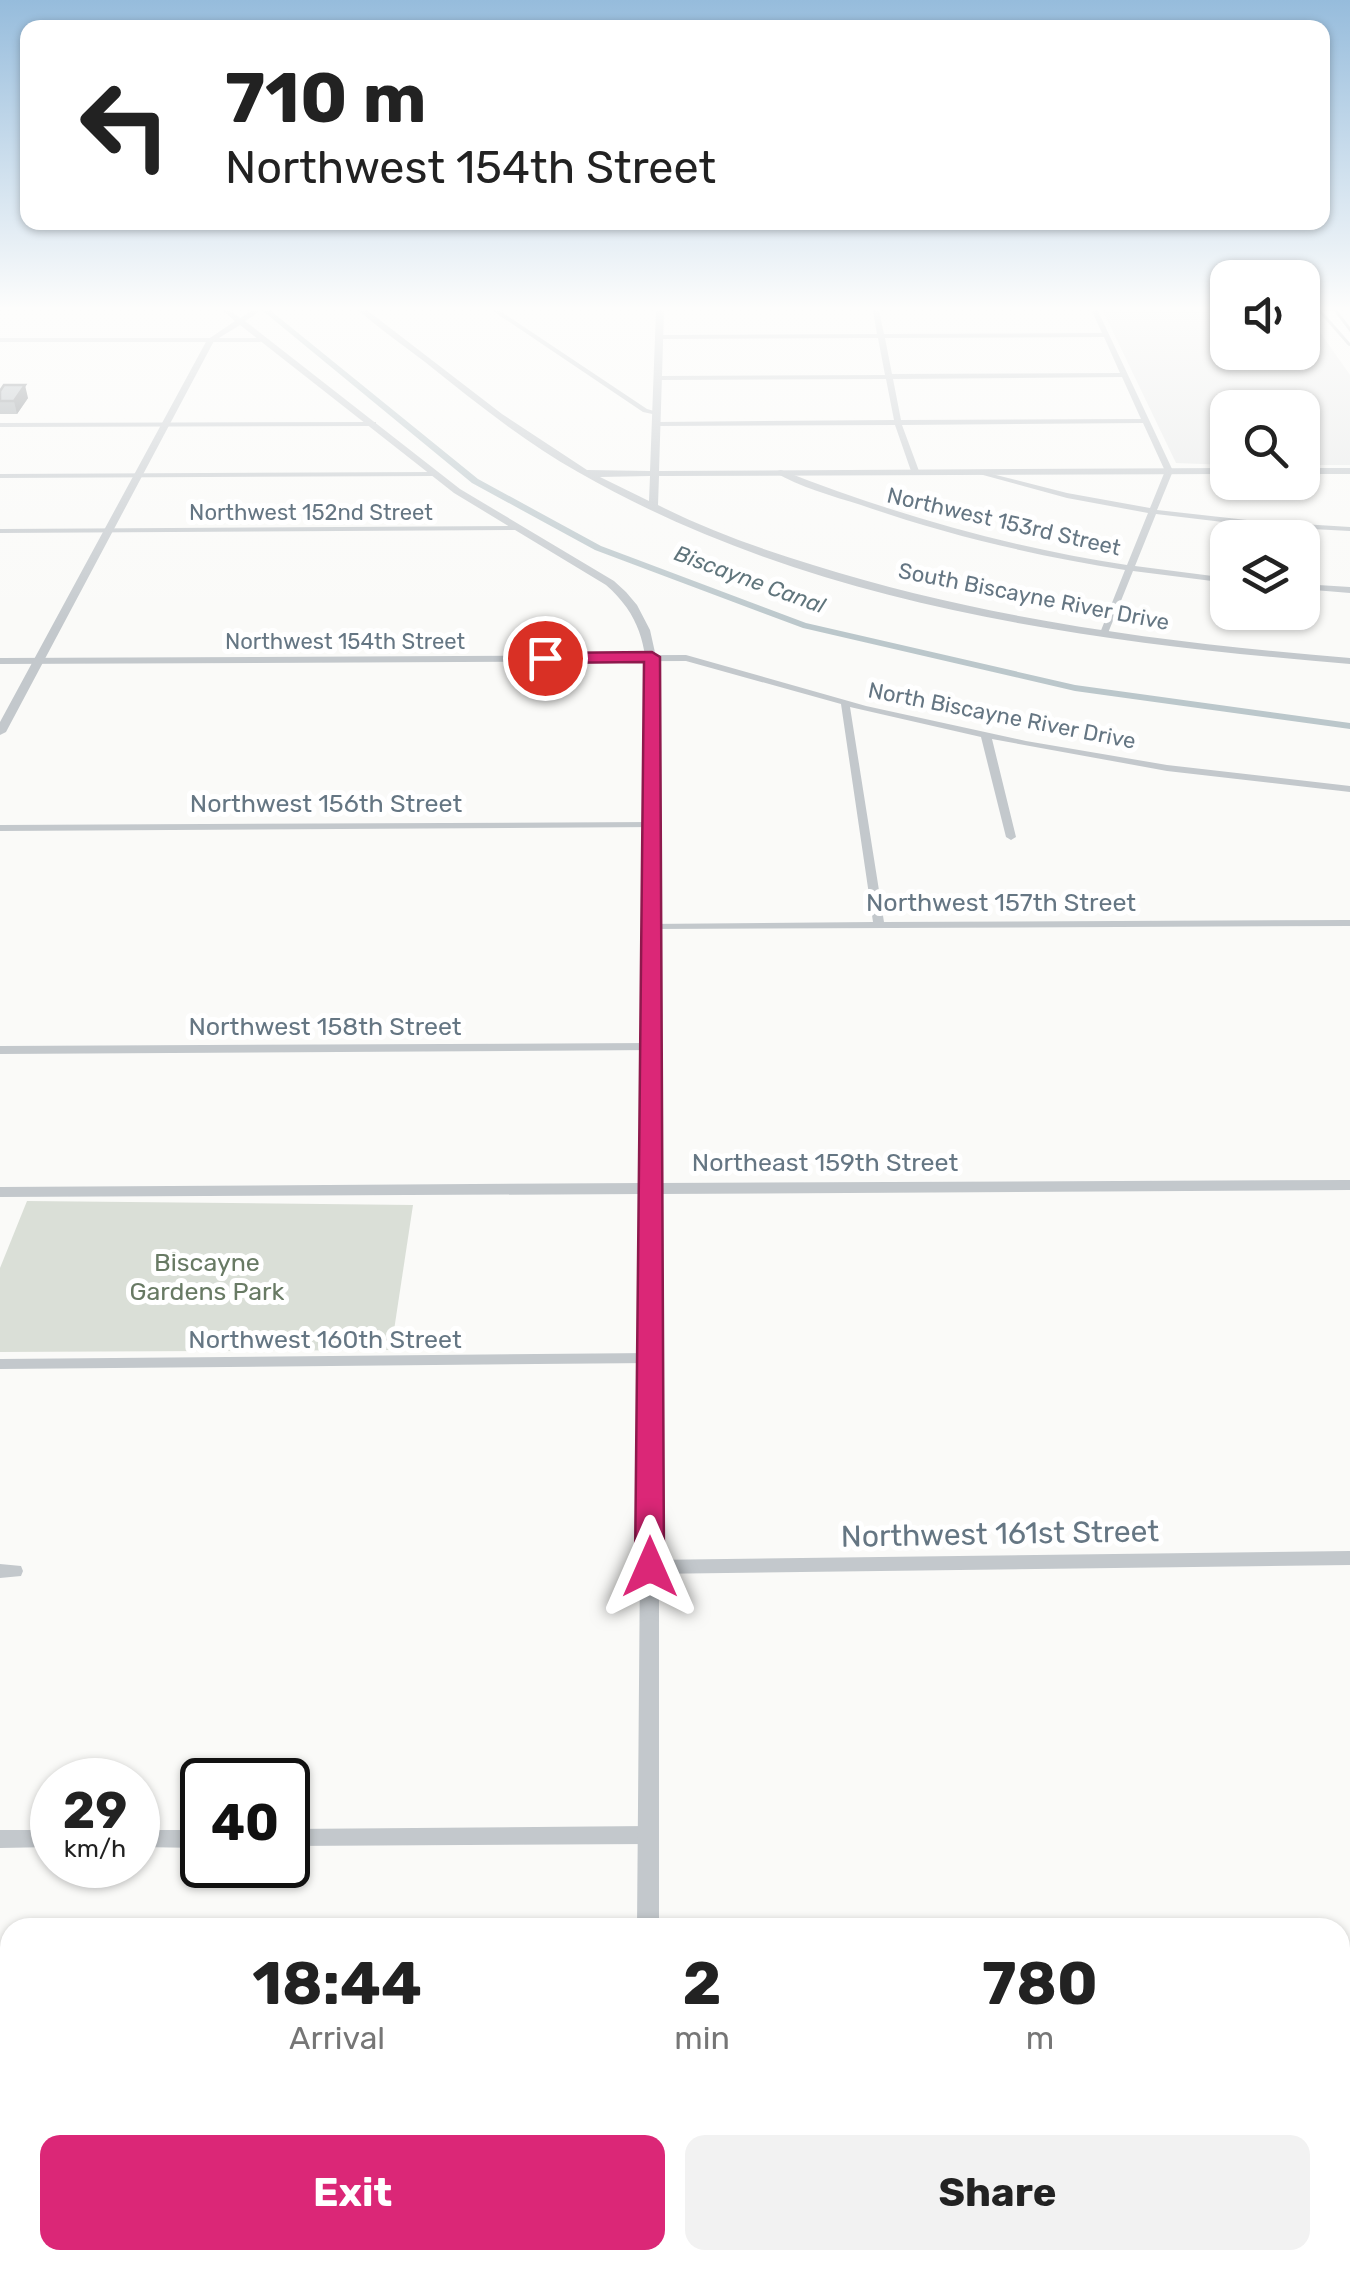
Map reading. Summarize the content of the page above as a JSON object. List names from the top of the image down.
{
  "streets": {
    "street": [
      "Northwest 152nd Street",
      "Northwest 153rd Street",
      "South Biscayne River Drive",
      "Northwest 154th Street",
      "North Biscayne River Drive",
      "Northwest 156th Street",
      "Northwest 157th Street",
      "Northwest 158th Street",
      "Northeast 159th Street",
      "Northwest 160th Street",
      "Northwest 161st Street"
    ]
  },
  "crossings": [
    ["Northwest 154th Street", "North Biscayne River Drive"]
  ],
  "water": ["Biscayne Canal"],
  "parks": ["Biscayne Gardens Park"],
  "page": {
    "turn": ["710 m", "Northwest 154th Street"],
    "speed": "29 km/h",
    "limit": "40",
    "eta": [
      "18:44",
      "Arrival",
      "2",
      "min",
      "780",
      "m"
    ],
    "buttons": ["Exit", "Share"]
  }
}
